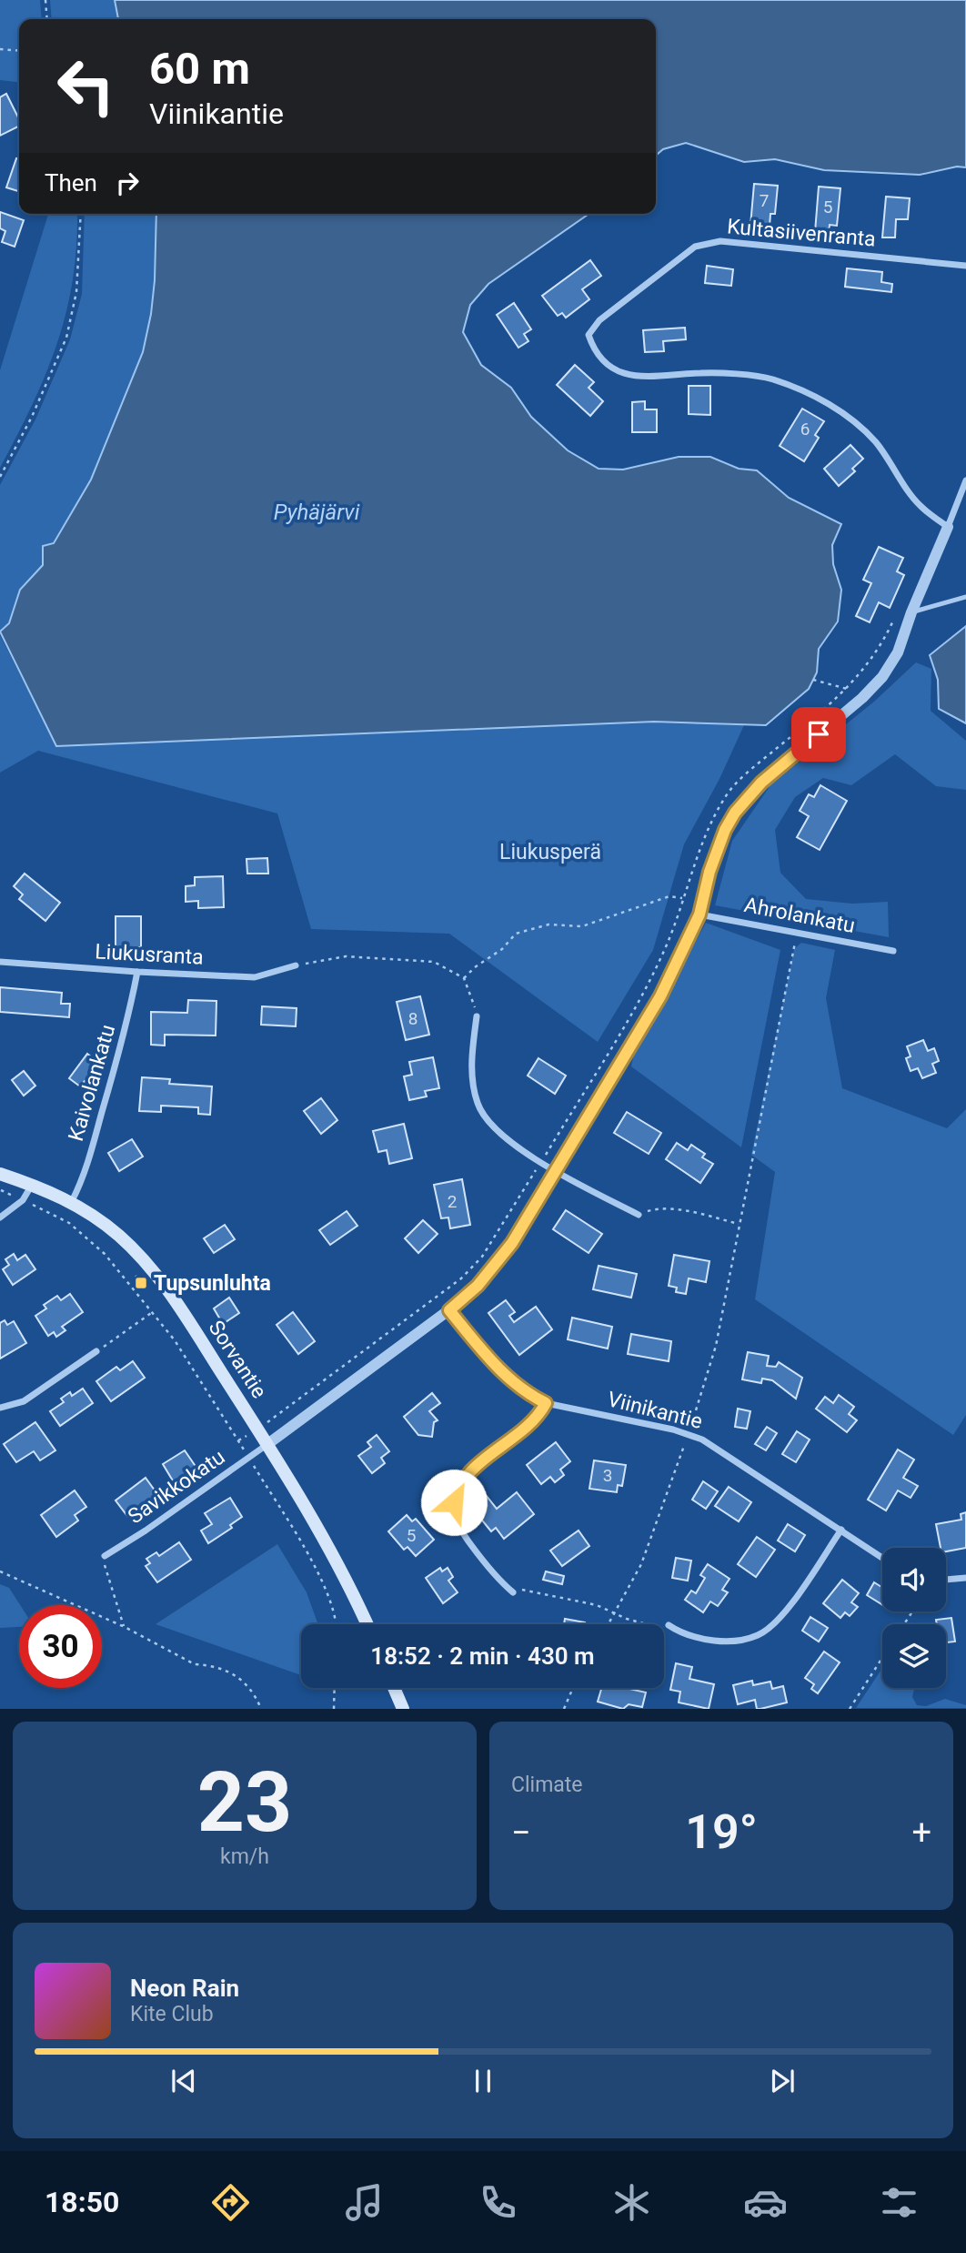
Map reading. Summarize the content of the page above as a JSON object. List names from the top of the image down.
{
  "streets": {
    "main road": ["Sorvantie"],
    "street": [
      "Kultasiivenranta",
      "Ahrolankatu",
      "Liukusranta",
      "Kaivolankatu",
      "Viinikantie",
      "Savikkokatu"
    ]
  },
  "crossings": [
    ["Liukusranta", "Kaivolankatu"],
    ["Kaivolankatu", "Sorvantie"],
    ["Sorvantie", "Savikkokatu"]
  ],
  "water": ["Pyhäjärvi"],
  "parks": ["Liukusperä"],
  "places": {
    "transit": ["Tupsunluhta"]
  },
  "house_numbers": [
    "7",
    "5",
    "6",
    "8",
    "2",
    "3",
    "5"
  ],
  "page": {
    "turn": ["60 m", "Viinikantie"],
    "then": "Then",
    "limit": "30",
    "trip": "18:52 · 2 min · 430 m",
    "tile": [
      ["23", "km/h"],
      "Climate"
    ],
    "heat": ["−", "19°", "+"],
    "song": ["Neon Rain", "Kite Club"],
    "tabs": "18:50"
  }
}
